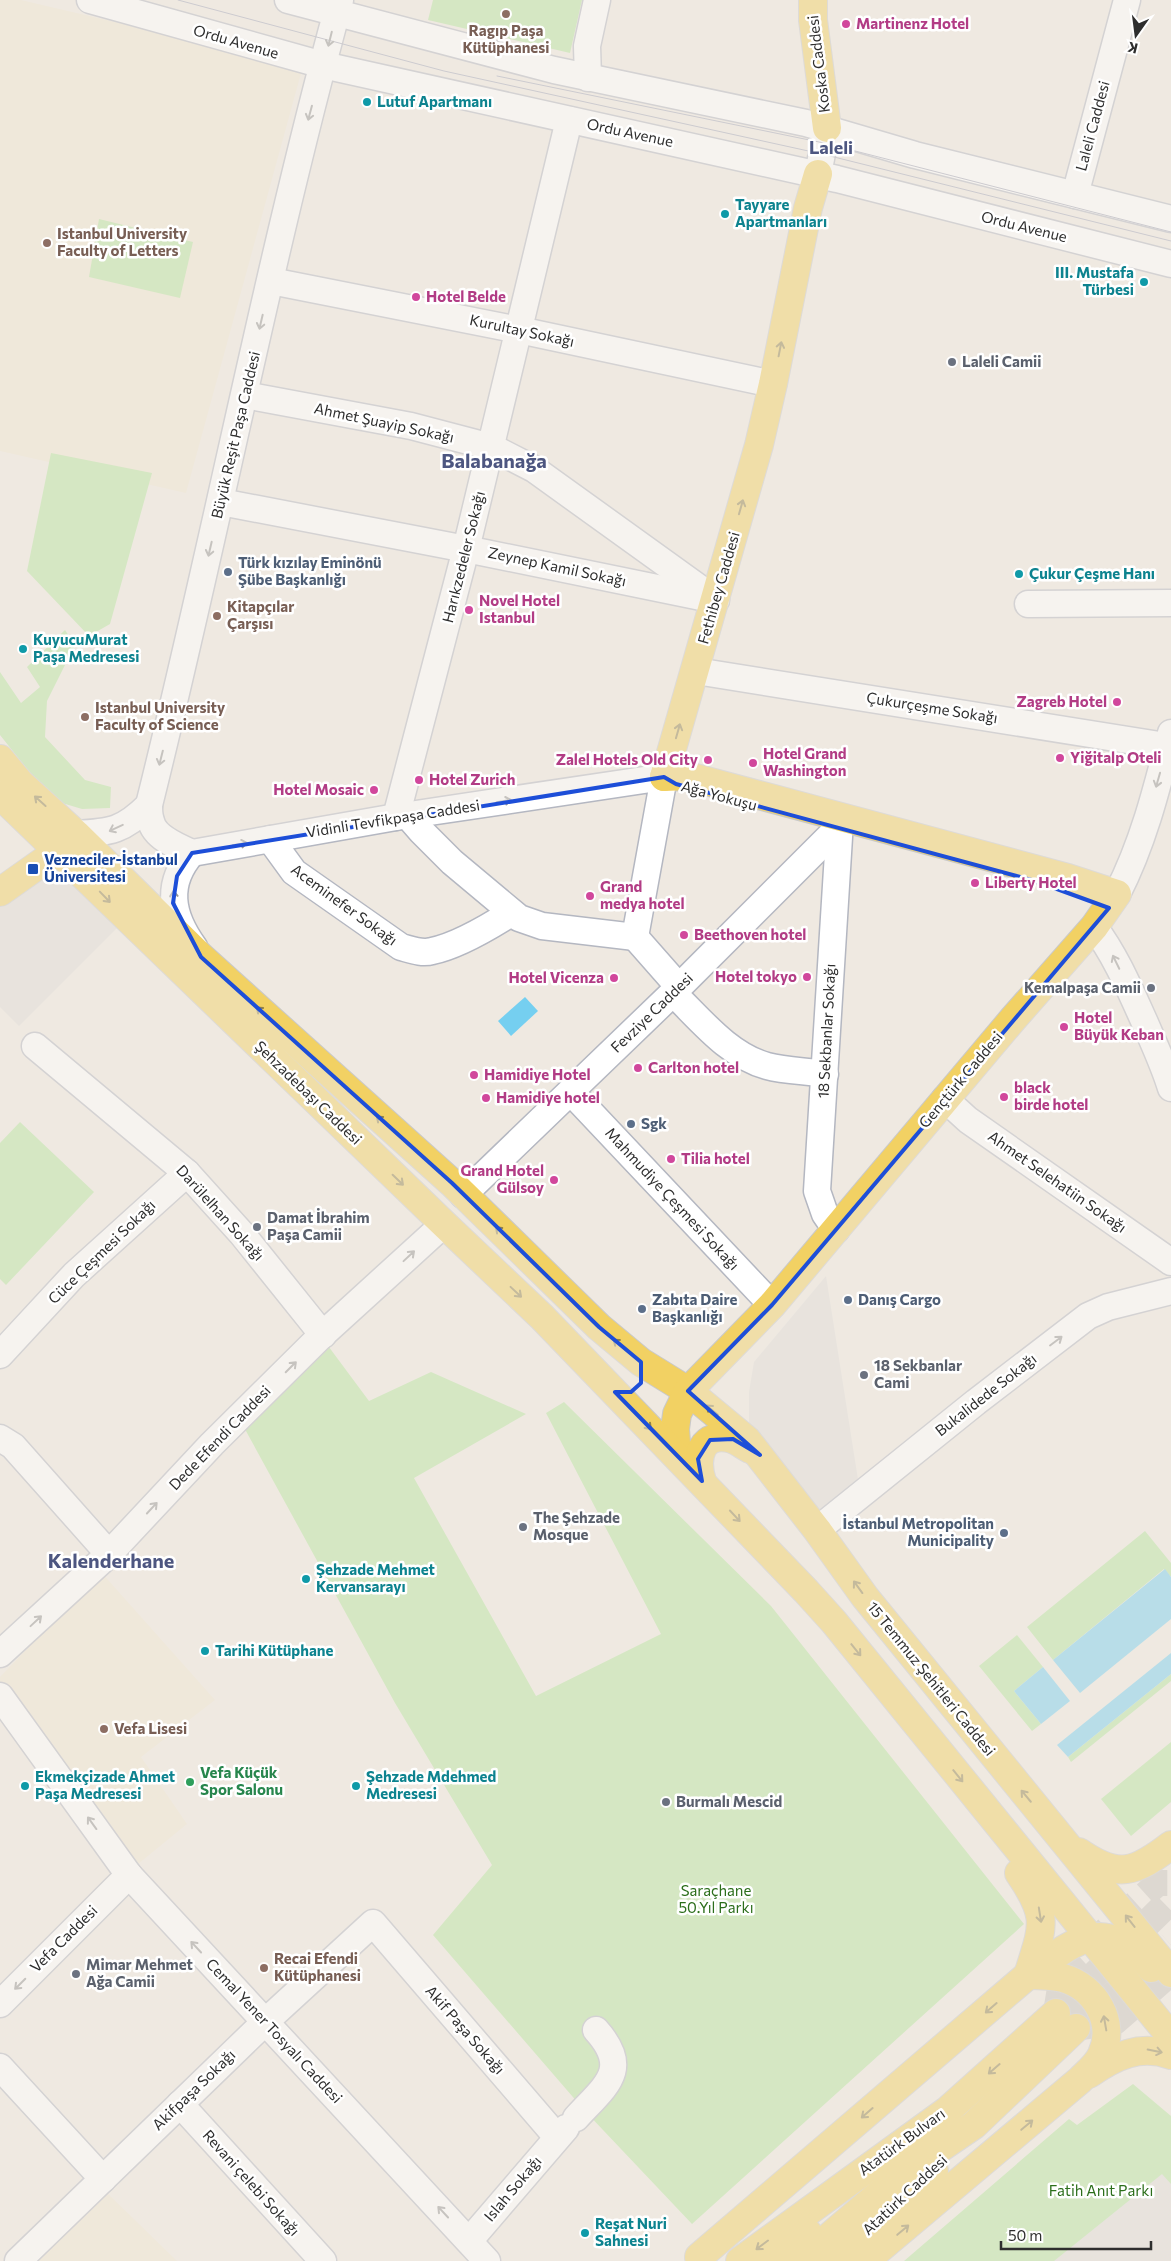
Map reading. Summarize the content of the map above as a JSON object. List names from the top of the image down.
{
  "streets": {
    "main road": [
      "Koska Caddesi",
      "Fethibey Caddesi",
      "Ağa Yokuşu",
      "Gençtürk Caddesi",
      "Şehzadebaşı Caddesi",
      "15 Temmuz Şehitleri Caddesi",
      "Atatürk Bulvarı",
      "Atatürk Caddesi"
    ],
    "street": [
      "Ordu Avenue",
      "Laleli Caddesi",
      "Kurultay Sokağı",
      "Ahmet Şuayip Sokağı",
      "Büyük Reşit Paşa Caddesi",
      "Harıkzedeler Sokağı",
      "Zeynep Kamil Sokağı",
      "Çukurçeşme Sokağı",
      "Vidinli Tevfikpaşa Caddesi",
      "Aceminefer Sokağı",
      "Fevziye Caddesi",
      "18 Sekbanlar Sokağı",
      "Ahmet Selehatiin Sokağı",
      "Mahmudiye Çeşmesi Sokağı",
      "Darülelhan Sokağı",
      "Cüce Çeşmesi Sokağı",
      "Bukalidede Sokağı",
      "Dede Efendi Caddesi",
      "Vefa Caddesi",
      "Akif Paşa Sokağı",
      "Cemal Yener Tosyalı Caddesi",
      "Akifpaşa Sokağı",
      "Revani çelebi Sokağı",
      "Islah Sokağı"
    ]
  },
  "crossings": [
    ["Ordu Avenue", "Büyük Reşit Paşa Caddesi"],
    ["Ordu Avenue", "Harıkzedeler Sokağı"],
    ["Ordu Avenue", "Fethibey Caddesi"],
    ["Kurultay Sokağı", "Büyük Reşit Paşa Caddesi"],
    ["Kurultay Sokağı", "Harıkzedeler Sokağı"],
    ["Kurultay Sokağı", "Fethibey Caddesi"],
    ["Ahmet Şuayip Sokağı", "Büyük Reşit Paşa Caddesi"],
    ["Ahmet Şuayip Sokağı", "Harıkzedeler Sokağı"],
    ["Ahmet Şuayip Sokağı", "Zeynep Kamil Sokağı"],
    ["Ahmet Şuayip Sokağı", "Fethibey Caddesi"],
    ["Büyük Reşit Paşa Caddesi", "Zeynep Kamil Sokağı"],
    ["Harıkzedeler Sokağı", "Zeynep Kamil Sokağı"],
    ["Harıkzedeler Sokağı", "Vidinli Tevfikpaşa Caddesi"],
    ["Zeynep Kamil Sokağı", "Fethibey Caddesi"],
    ["Fethibey Caddesi", "Çukurçeşme Sokağı"],
    ["Fethibey Caddesi", "Ağa Yokuşu"],
    ["Fethibey Caddesi", "Vidinli Tevfikpaşa Caddesi"],
    ["Çukurçeşme Sokağı", "Gençtürk Caddesi"],
    ["Ağa Yokuşu", "Vidinli Tevfikpaşa Caddesi"],
    ["Ağa Yokuşu", "Fevziye Caddesi"],
    ["Ağa Yokuşu", "18 Sekbanlar Sokağı"],
    ["Ağa Yokuşu", "Gençtürk Caddesi"],
    ["Vidinli Tevfikpaşa Caddesi", "Aceminefer Sokağı"],
    ["Fevziye Caddesi", "18 Sekbanlar Sokağı"],
    ["Fevziye Caddesi", "Şehzadebaşı Caddesi"],
    ["Fevziye Caddesi", "Mahmudiye Çeşmesi Sokağı"],
    ["18 Sekbanlar Sokağı", "Gençtürk Caddesi"],
    ["Gençtürk Caddesi", "Şehzadebaşı Caddesi"],
    ["Gençtürk Caddesi", "Ahmet Selehatiin Sokağı"],
    ["Gençtürk Caddesi", "Mahmudiye Çeşmesi Sokağı"],
    ["Gençtürk Caddesi", "15 Temmuz Şehitleri Caddesi"],
    ["Şehzadebaşı Caddesi", "Dede Efendi Caddesi"],
    ["Şehzadebaşı Caddesi", "15 Temmuz Şehitleri Caddesi"],
    ["Darülelhan Sokağı", "Cüce Çeşmesi Sokağı"],
    ["Darülelhan Sokağı", "Dede Efendi Caddesi"],
    ["Bukalidede Sokağı", "15 Temmuz Şehitleri Caddesi"],
    ["Vefa Caddesi", "Cemal Yener Tosyalı Caddesi"],
    ["Akif Paşa Sokağı", "Akifpaşa Sokağı"],
    ["Akif Paşa Sokağı", "Islah Sokağı"],
    ["Cemal Yener Tosyalı Caddesi", "Akifpaşa Sokağı"],
    ["Cemal Yener Tosyalı Caddesi", "Islah Sokağı"],
    ["Akifpaşa Sokağı", "Revani çelebi Sokağı"],
    ["Atatürk Bulvarı", "Atatürk Caddesi"]
  ],
  "one_way": [
    "Büyük Reşit Paşa Caddesi",
    "Fethibey Caddesi",
    "Bukalidede Sokağı",
    "Dede Efendi Caddesi",
    "Vefa Caddesi",
    "Cemal Yener Tosyalı Caddesi"
  ],
  "districts": ["Laleli", "Balabanağa", "Kalenderhane"],
  "parks": ["Saraçhane 50.Yıl Parkı", "Fatih Anıt Parkı"],
  "places": {
    "other": [
      "Ragıp Paşa Kütüphanesi",
      "Martinenz Hotel",
      "Lutuf Apartmanı",
      "Tayyare Apartmanları",
      "Istanbul University Faculty of Letters",
      "III. Mustafa Türbesi",
      "Hotel Belde",
      "Laleli Camii",
      "Türk kızılay Eminönü Şübe Başkanlığı",
      "Çukur Çeşme Hanı",
      "Novel Hotel Istanbul",
      "Kitapçılar Çarşısı",
      "KuyucuMurat Paşa Medresesi",
      "Zagreb Hotel",
      "Istanbul University Faculty of Science",
      "Yiğitalp Oteli",
      "Zalel Hotels Old City",
      "Hotel Grand Washington",
      "Hotel Zurich",
      "Hotel Mosaic",
      "Liberty Hotel",
      "Grand medya hotel",
      "Beethoven hotel",
      "Hotel tokyo",
      "Hotel Vicenza",
      "Kemalpaşa Camii",
      "Hotel Büyük Keban",
      "Carlton hotel",
      "Hamidiye Hotel",
      "black birde hotel",
      "Hamidiye hotel",
      "Sgk",
      "Tilia hotel",
      "Grand Hotel Gülsoy",
      "Damat İbrahim Paşa Camii",
      "Danış Cargo",
      "Zabıta Daire Başkanlığı",
      "18 Sekbanlar Cami",
      "The Şehzade Mosque",
      "İstanbul Metropolitan Municipality",
      "Şehzade Mehmet Kervansarayı",
      "Tarihi Kütüphane",
      "Vefa Lisesi",
      "Vefa Küçük Spor Salonu",
      "Ekmekçizade Ahmet Paşa Medresesi",
      "Şehzade Mdehmed Medresesi",
      "Burmalı Mescid",
      "Recai Efendi Kütüphanesi",
      "Mimar Mehmet Ağa Camii",
      "Reşat Nuri Sahnesi"
    ],
    "transit": ["Vezneciler-İstanbul Üniversitesi"]
  },
  "scale_bar": "50 m",
  "north": "bottom"
}
